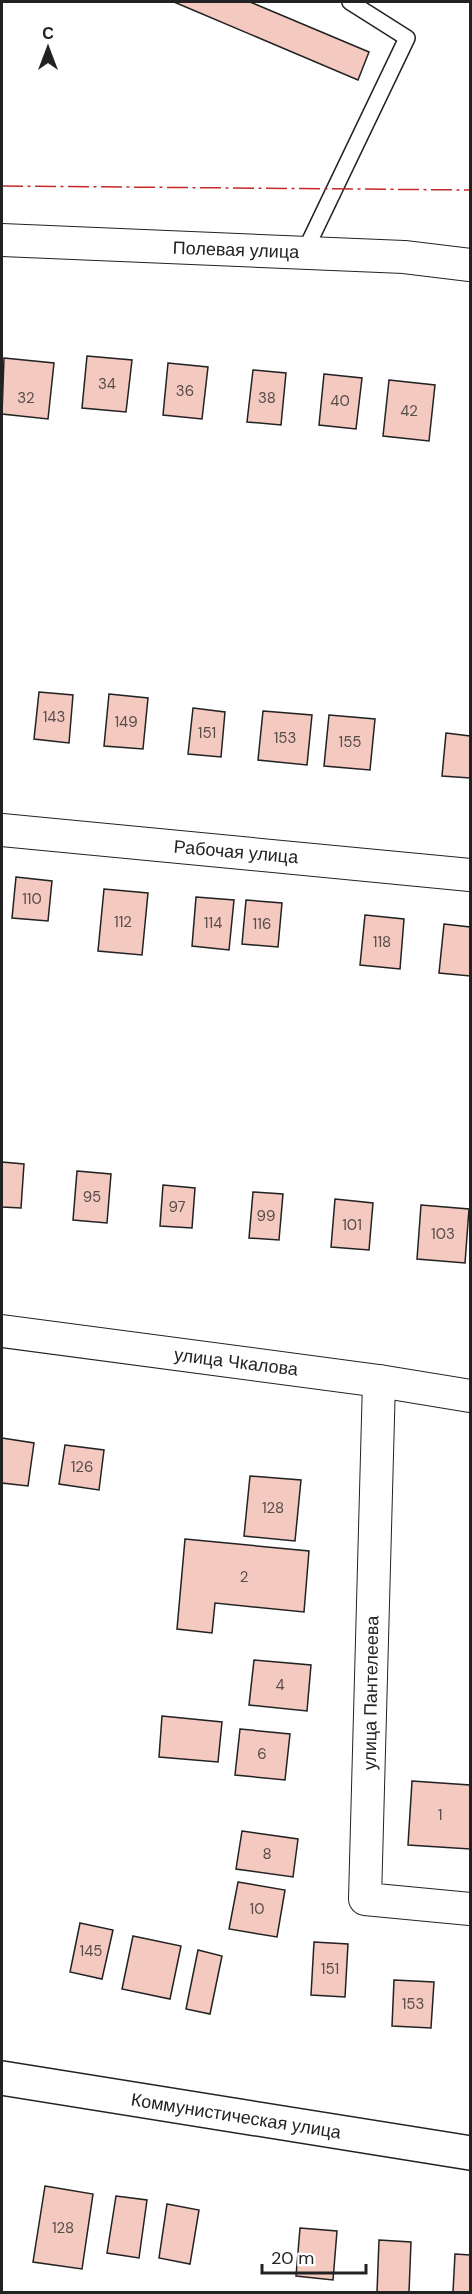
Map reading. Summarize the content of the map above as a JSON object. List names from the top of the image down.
{
  "streets": {
    "street": [
      "Полевая улица",
      "Рабочая улица",
      "улица Чкалова",
      "улица Пантелеева",
      "Коммунистическая улица"
    ]
  },
  "crossings": [
    ["улица Чкалова", "улица Пантелеева"]
  ],
  "house_numbers": [
    "34",
    "36",
    "32",
    "38",
    "40",
    "42",
    "143",
    "149",
    "151",
    "153",
    "155",
    "110",
    "112",
    "114",
    "116",
    "118",
    "95",
    "97",
    "99",
    "101",
    "103",
    "126",
    "128",
    "2",
    "4",
    "6",
    "1",
    "8",
    "10",
    "145",
    "151",
    "153",
    "128"
  ],
  "scale_bar": "20 m",
  "north": "top"
}
